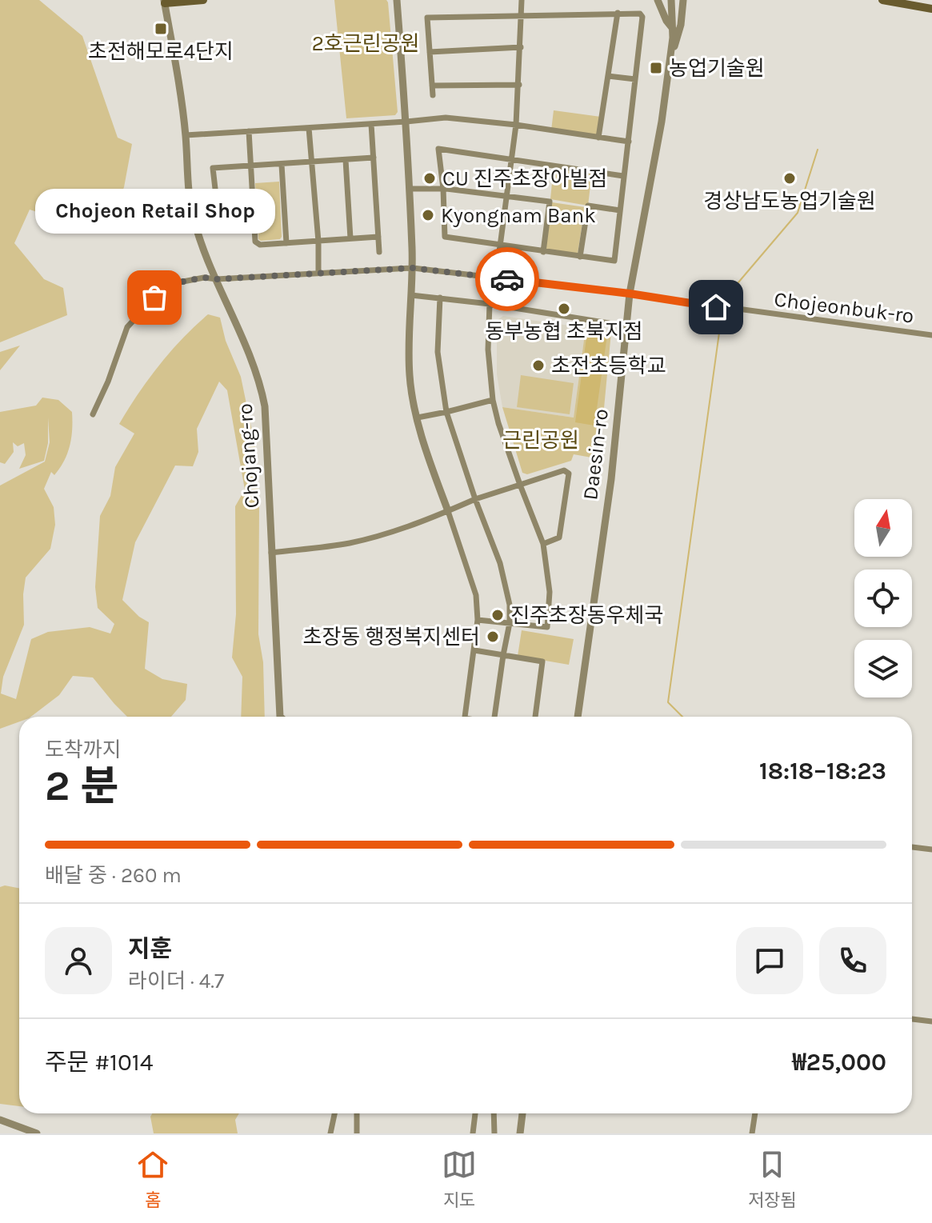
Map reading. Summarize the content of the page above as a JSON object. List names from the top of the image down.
{
  "streets": {
    "street": ["Chojeonbuk-ro", "Daesin-ro", "Chojang-ro"]
  },
  "crossings": [
    ["Chojeonbuk-ro", "Daesin-ro"],
    ["Chojeonbuk-ro", "Chojang-ro"]
  ],
  "parks": ["2호근린공원", "근린공원"],
  "places": {
    "transit": ["초전해모로4단지", "농업기술원"],
    "other": [
      "CU 진주초장아빌점",
      "경상남도농업기술원",
      "Kyongnam Bank",
      "Chojeon Retail Shop",
      "동부농협 초북지점",
      "초전초등학교",
      "진주초장동우체국",
      "초장동 행정복지센터"
    ]
  },
  "north": "top",
  "page": {
    "bubble": "Chojeon Retail Shop",
    "heading": ["2 분", "도착까지", "18:18–18:23"],
    "panel": [
      "지훈",
      "라이더 · 4.7",
      "주문 #1014",
      "₩25,000"
    ],
    "bar": "배달 중 · 260 m",
    "tabs": ["홈", "지도", "저장됨"]
  }
}
